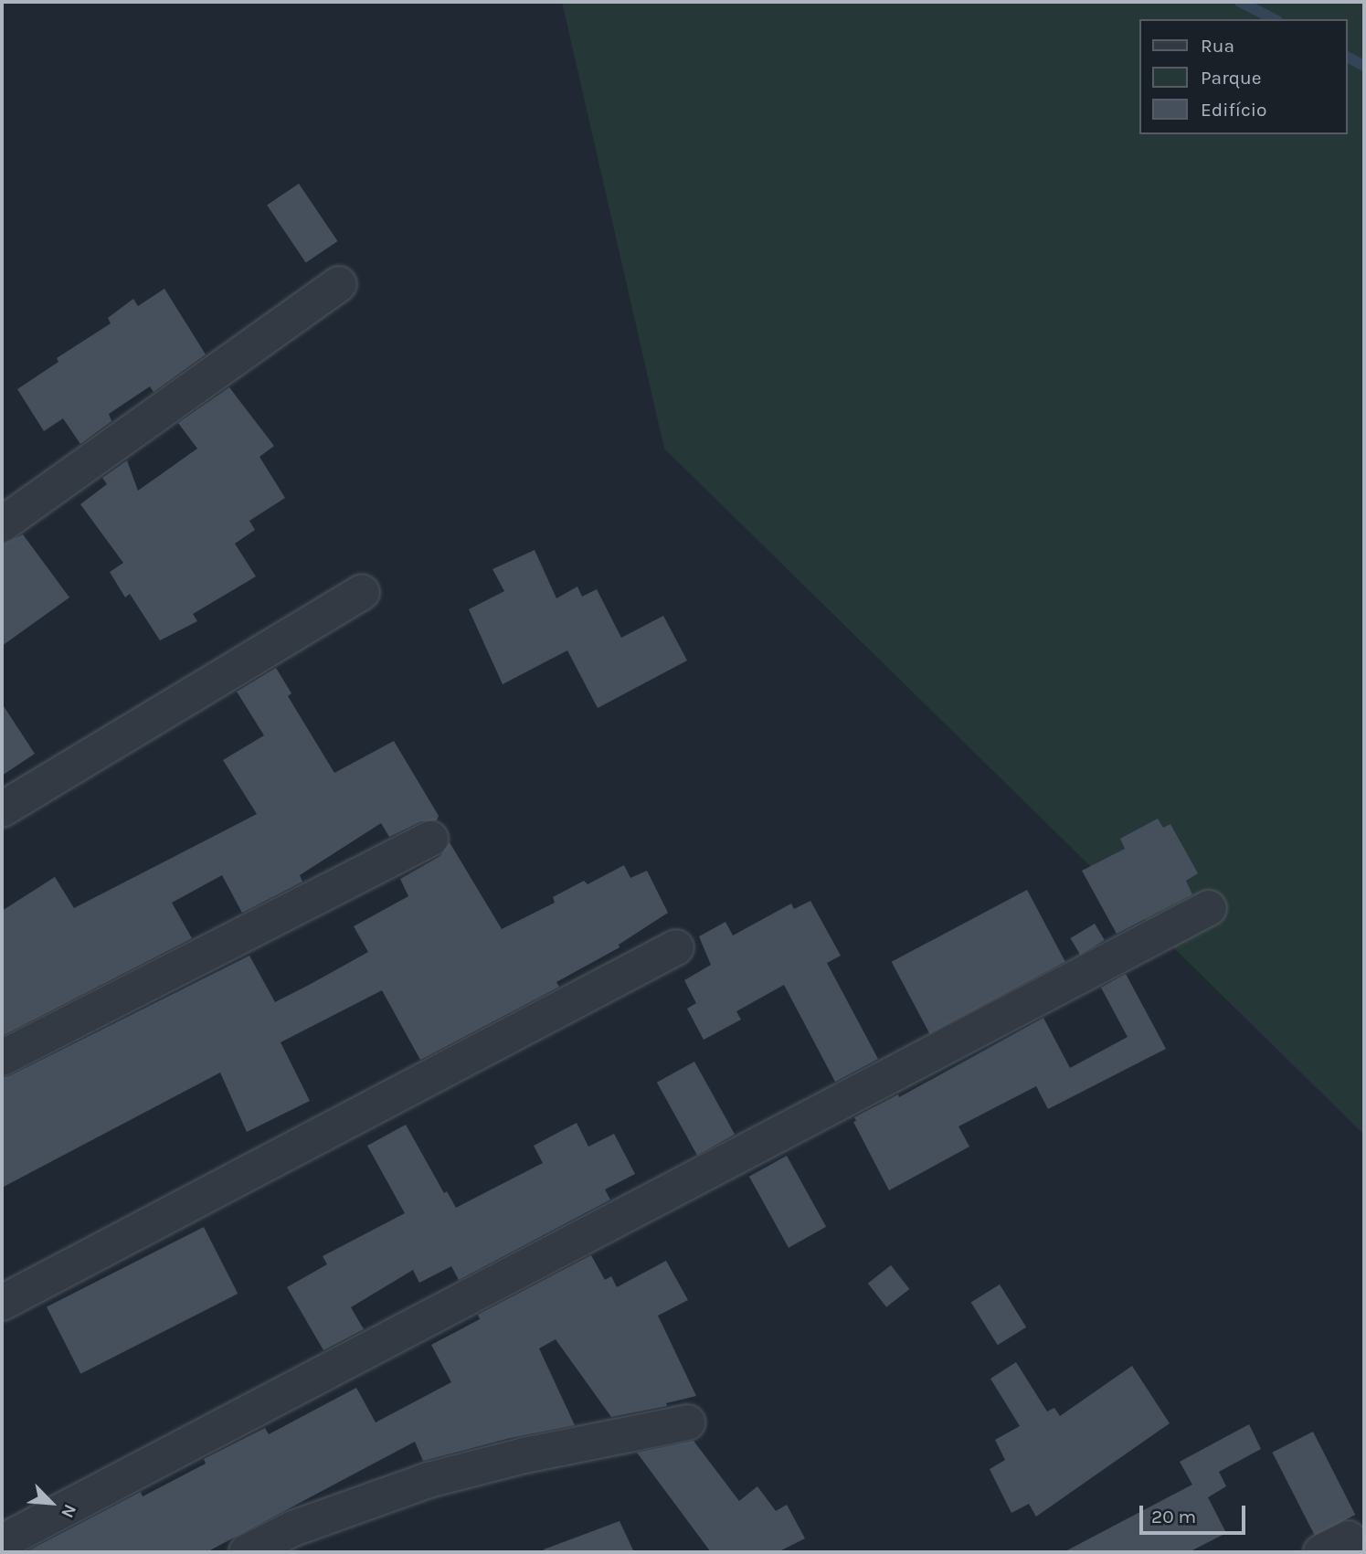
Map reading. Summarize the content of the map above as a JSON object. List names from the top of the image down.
{
  "legend": ["Rua", "Parque", "Edifício"],
  "scale_bar": "20 m",
  "north": "bottom right"
}
